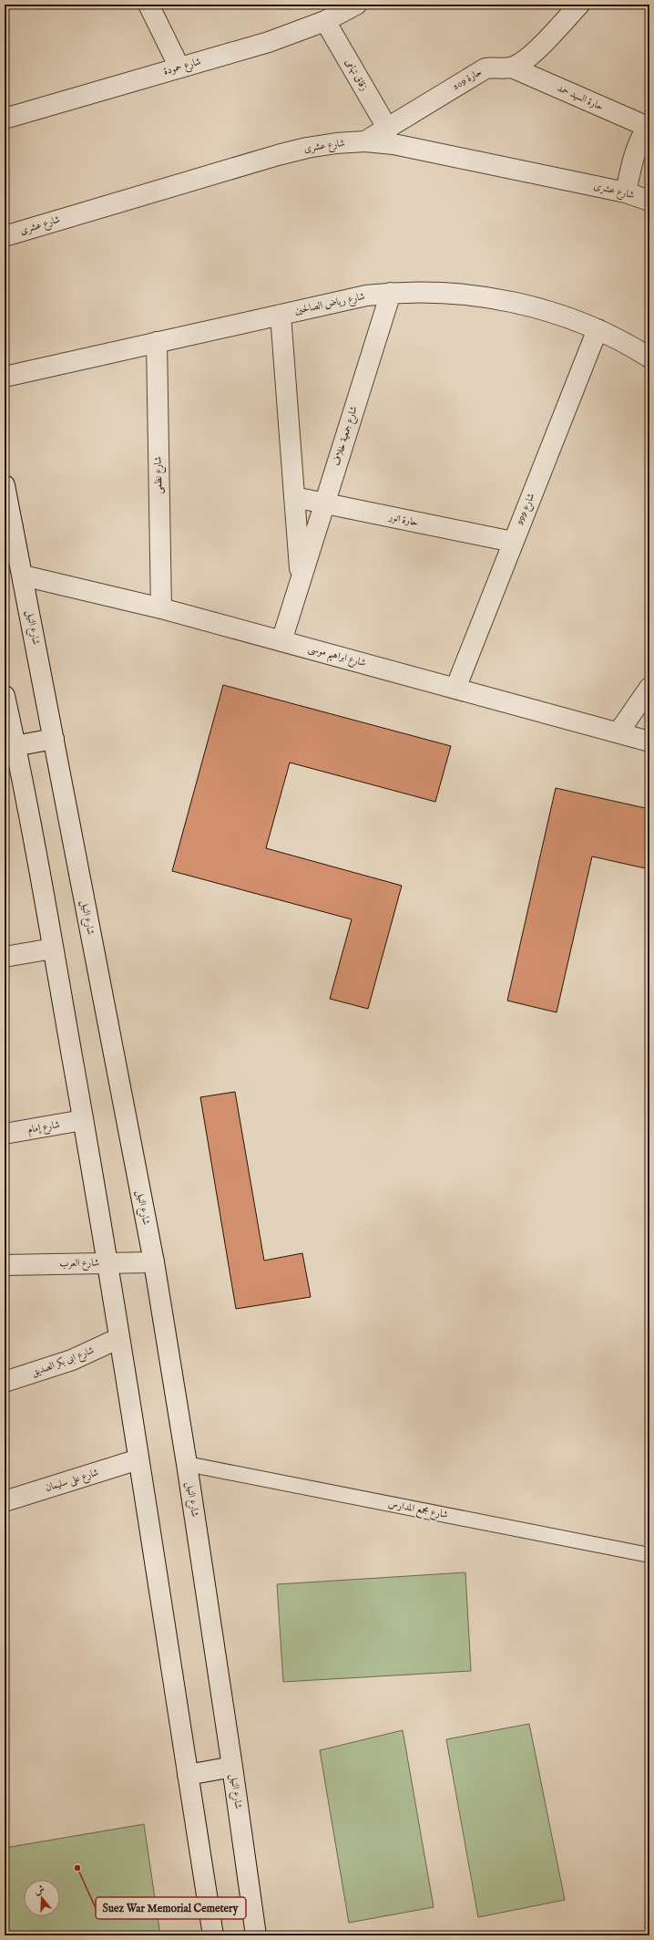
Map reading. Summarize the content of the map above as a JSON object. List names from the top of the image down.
{
  "streets": {
    "street": [
      "شارع حمودة",
      "زقاق تهامى",
      "حارة 209",
      "حارة السيد حمد",
      "شارع عشرى",
      "شارع رياض الصالحين",
      "شارع جمعية خلاف",
      "شارع نظمى",
      "شارع 999",
      "حارة انور",
      "شارع النيل",
      "شارع ابراهيم موسى",
      "شارع إمام",
      "شارع العرب",
      "شارع ابى بكر الصديق",
      "شارع على سليمان"
    ],
    "lane": ["شارع مجمع المدارس"]
  },
  "crossings": [
    ["شارع حمودة", "زقاق تهامى"],
    ["زقاق تهامى", "حارة 209"],
    ["حارة 209", "حارة السيد حمد"],
    ["حارة 209", "شارع عشرى"],
    ["شارع رياض الصالحين", "شارع جمعية خلاف"],
    ["شارع رياض الصالحين", "شارع نظمى"],
    ["شارع رياض الصالحين", "شارع 999"],
    ["شارع جمعية خلاف", "حارة انور"],
    ["شارع جمعية خلاف", "شارع ابراهيم موسى"],
    ["شارع نظمى", "شارع ابراهيم موسى"],
    ["شارع 999", "حارة انور"],
    ["شارع 999", "شارع ابراهيم موسى"],
    ["شارع النيل", "شارع ابراهيم موسى"],
    ["شارع النيل", "شارع العرب"],
    ["شارع النيل", "شارع مجمع المدارس"]
  ],
  "places": ["Suez War Memorial Cemetery"],
  "north": "top"
}
